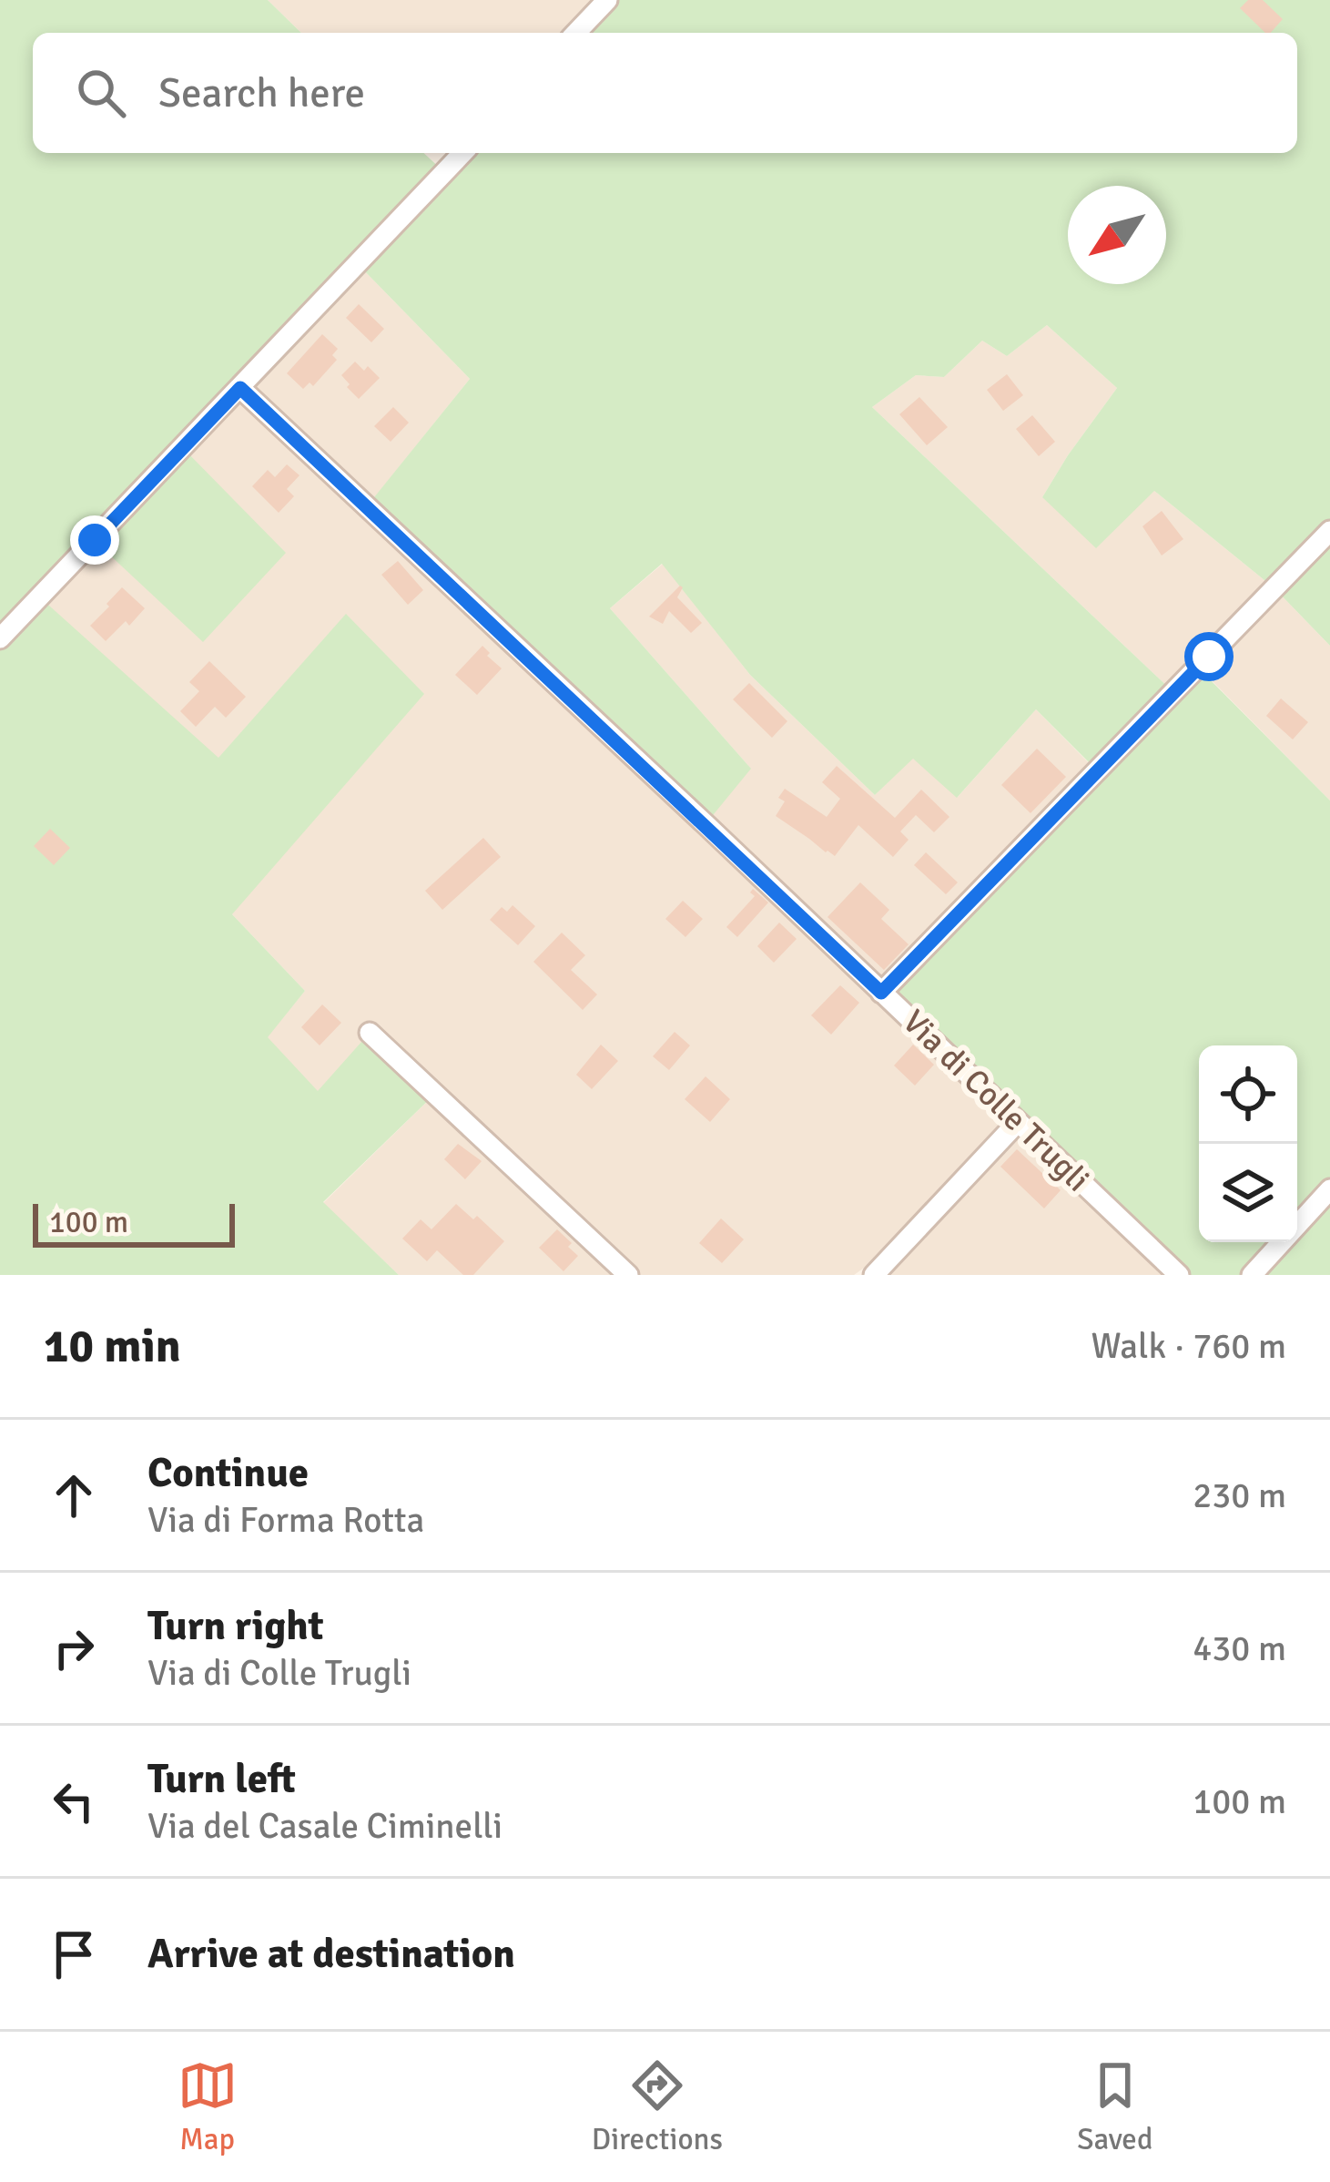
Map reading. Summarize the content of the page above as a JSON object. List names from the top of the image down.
{
  "streets": {
    "street": ["Via di Colle Trugli"]
  },
  "scale_bar": "100 m",
  "north": "bottom left",
  "page": {
    "search": "Search here",
    "scale": "100 m",
    "heading": ["10 min", "Walk · 760 m"],
    "list": [
      ["Continue", "Via di Forma Rotta", "230 m"],
      ["Turn right", "Via di Colle Trugli", "430 m"],
      ["Turn left", "Via del Casale Ciminelli", "100 m"],
      "Arrive at destination"
    ],
    "nav": ["Map", "Directions", "Saved"]
  }
}
